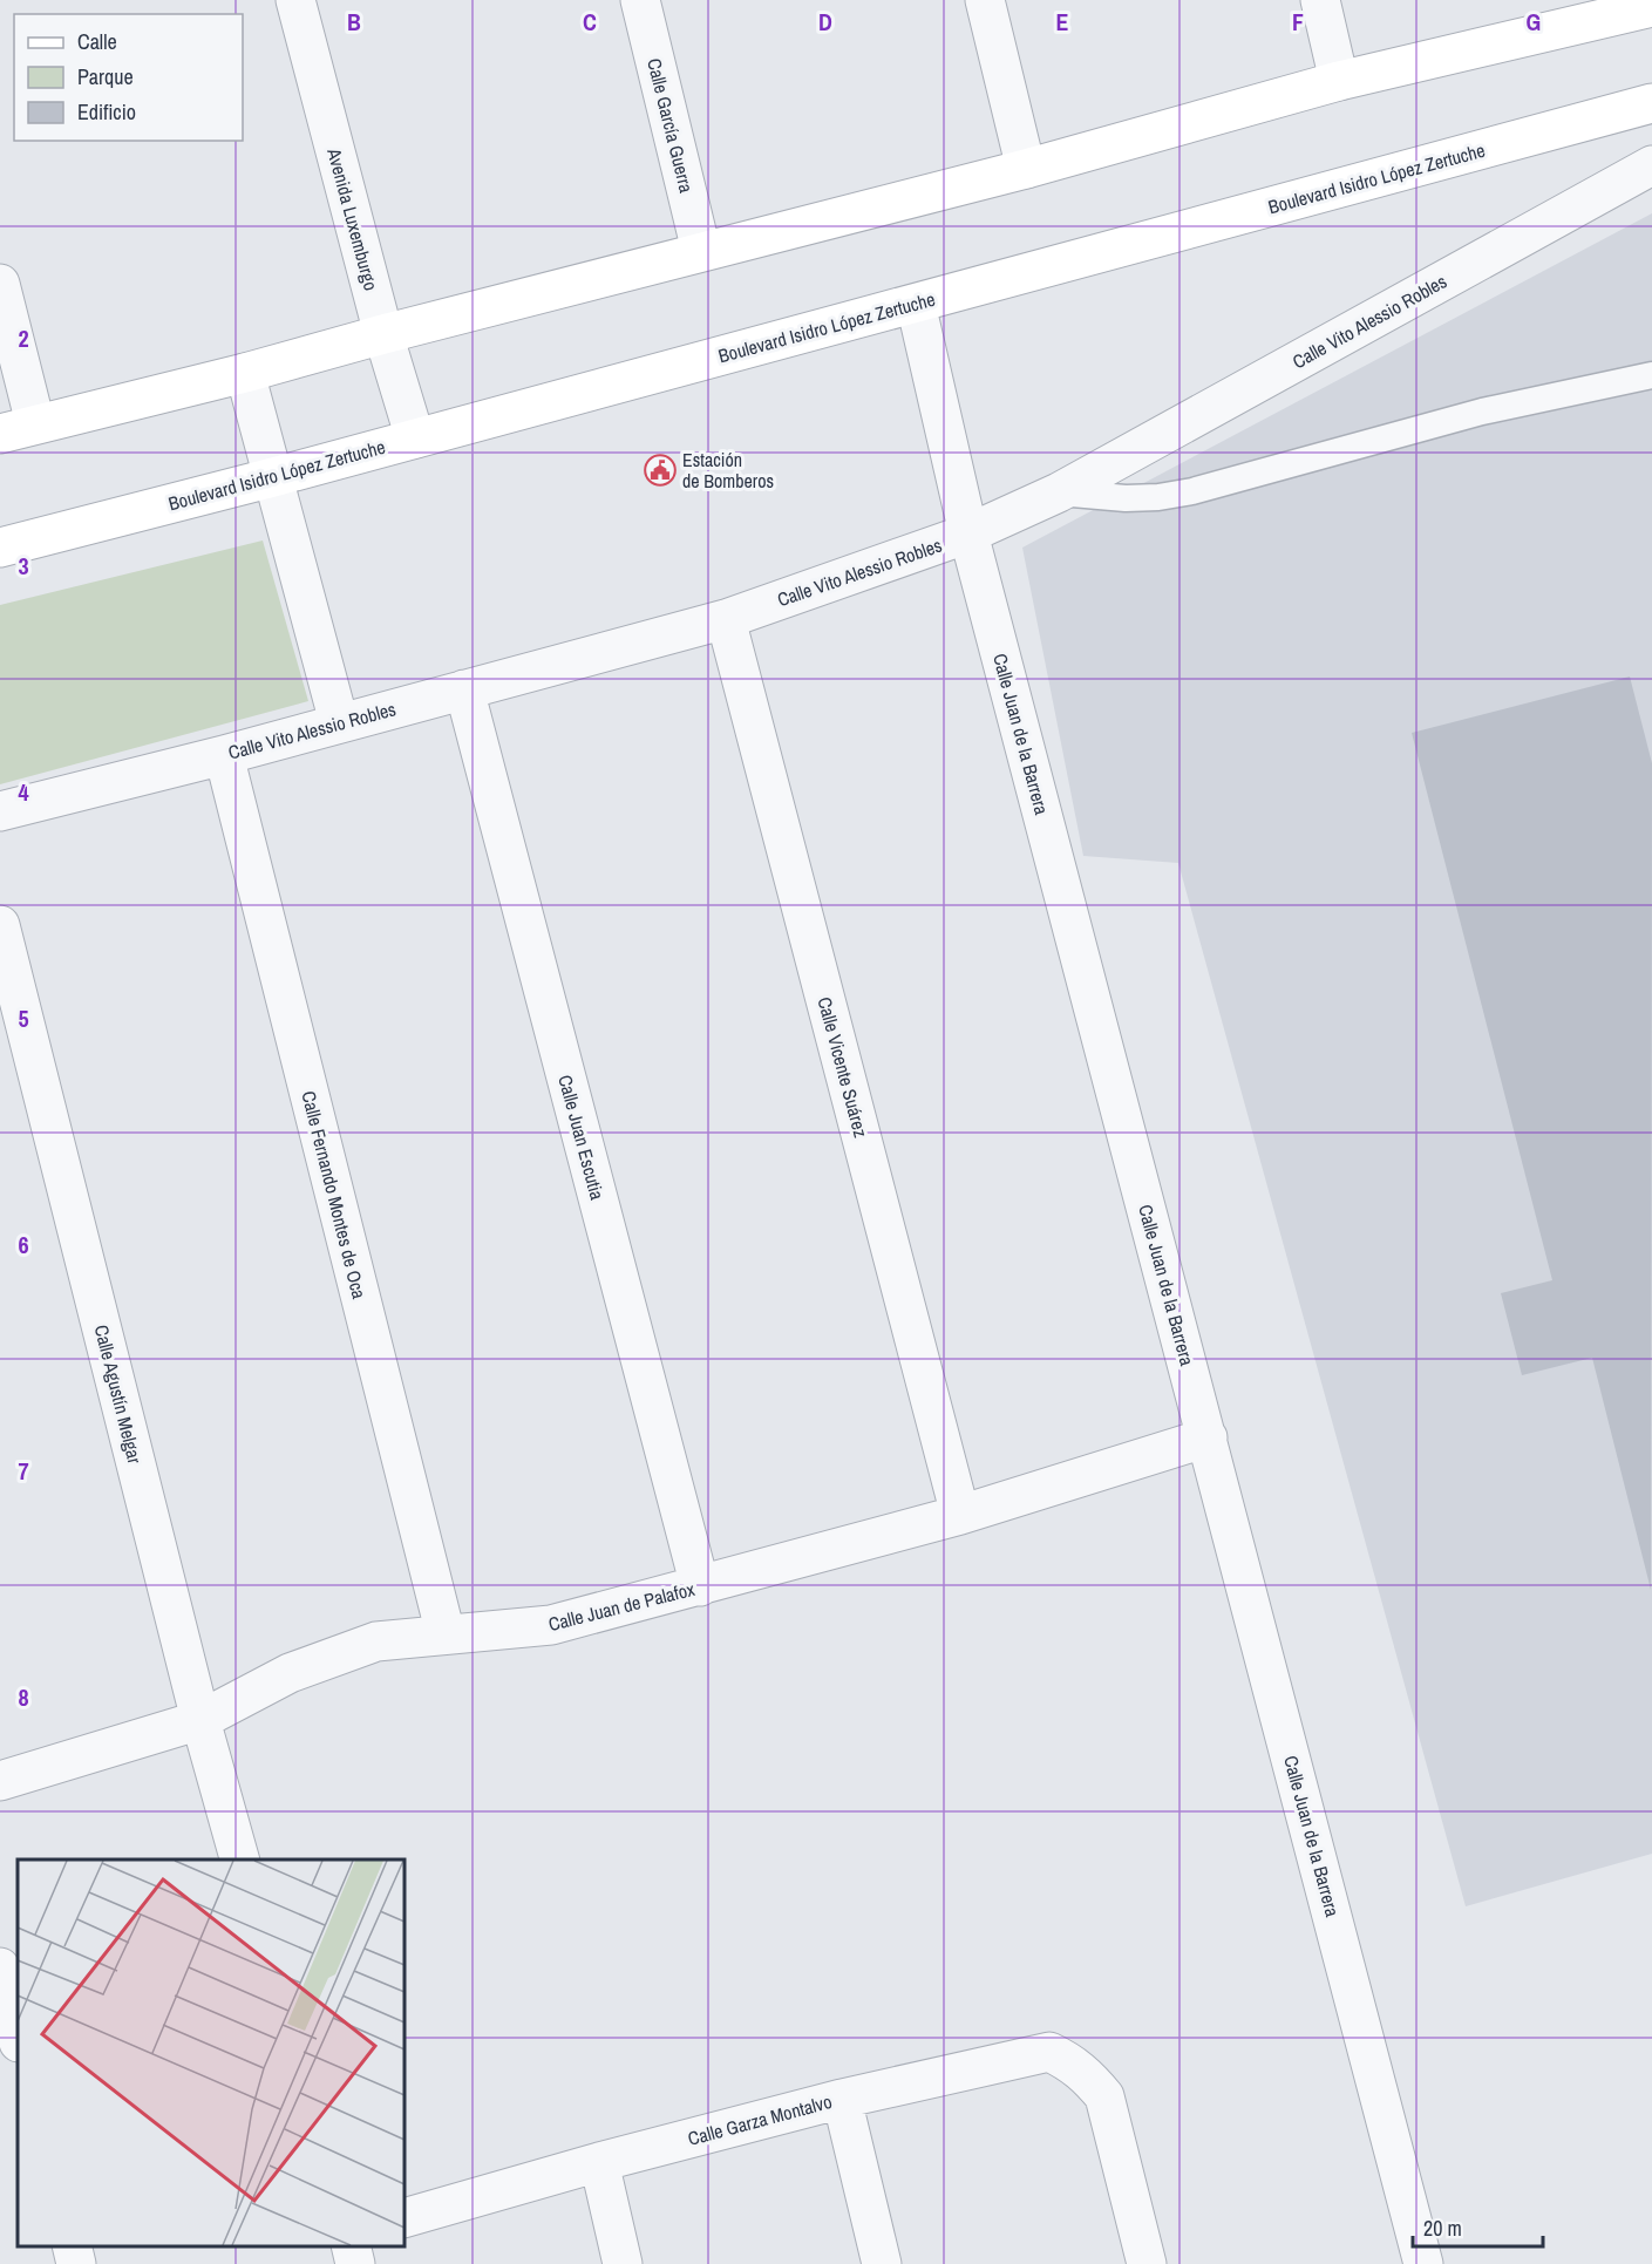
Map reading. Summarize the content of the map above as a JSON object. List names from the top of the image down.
{
  "streets": {
    "main road": ["Boulevard Isidro López Zertuche"],
    "street": [
      "Calle García Guerra",
      "Avenida Luxemburgo",
      "Calle Vito Alessio Robles",
      "Calle Juan de la Barrera",
      "Calle Vicente Suárez",
      "Calle Juan Escutia",
      "Calle Fernando Montes de Oca",
      "Calle Agustín Melgar",
      "Calle Juan de Palafox",
      "Calle Garza Montalvo"
    ]
  },
  "crossings": [
    ["Boulevard Isidro López Zertuche", "Avenida Luxemburgo"],
    ["Boulevard Isidro López Zertuche", "Calle Juan de la Barrera"],
    ["Calle Vito Alessio Robles", "Calle Juan de la Barrera"],
    ["Calle Vito Alessio Robles", "Calle Vicente Suárez"],
    ["Calle Vito Alessio Robles", "Calle Juan Escutia"],
    ["Calle Vito Alessio Robles", "Calle Fernando Montes de Oca"],
    ["Calle Juan de la Barrera", "Calle Juan de Palafox"],
    ["Calle Vicente Suárez", "Calle Juan de Palafox"],
    ["Calle Juan Escutia", "Calle Juan de Palafox"],
    ["Calle Fernando Montes de Oca", "Calle Juan de Palafox"],
    ["Calle Agustín Melgar", "Calle Juan de Palafox"]
  ],
  "places": {
    "public building": ["Estación de Bomberos"]
  },
  "legend": ["Calle", "Parque", "Edificio"],
  "scale_bar": "20 m",
  "grid": {
    "columns": [
      "B",
      "C",
      "D",
      "E",
      "F",
      "G"
    ],
    "rows": [
      "2",
      "3",
      "4",
      "5",
      "6",
      "7",
      "8"
    ]
  }
}
